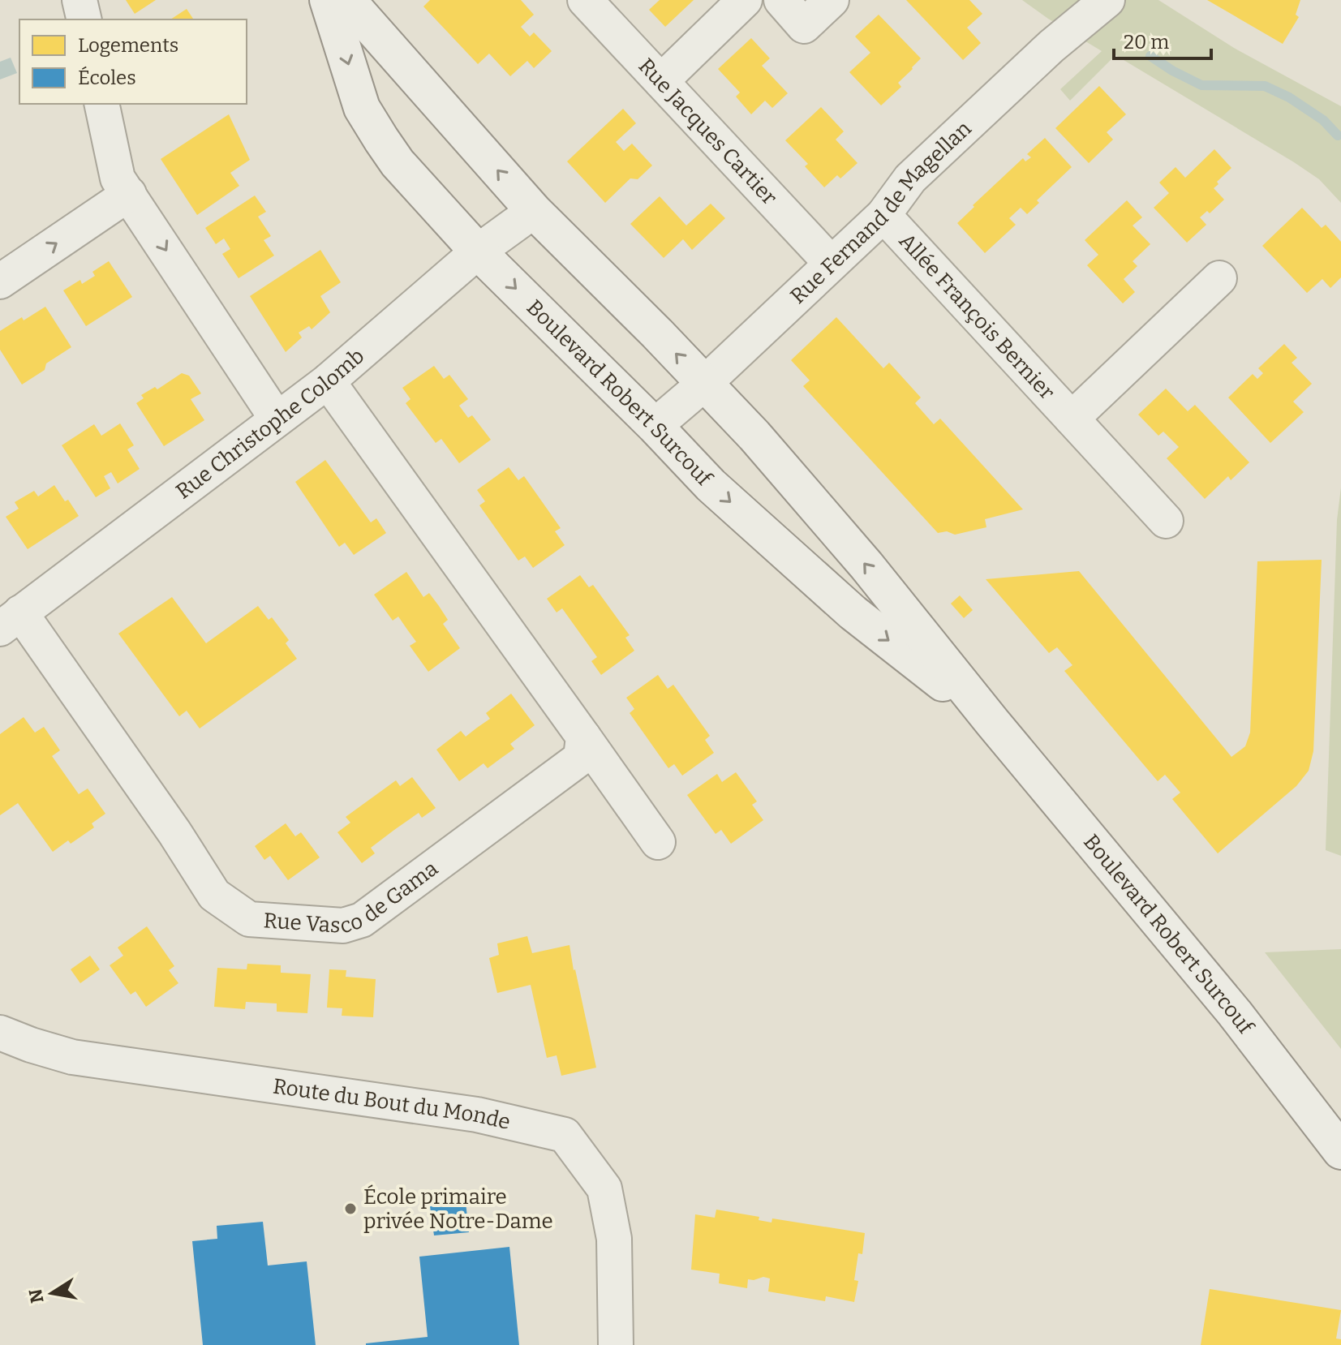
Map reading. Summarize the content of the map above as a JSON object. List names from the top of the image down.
{
  "streets": {
    "street": [
      "Rue Jacques Cartier",
      "Rue Fernand de Magellan",
      "Allée François Bernier",
      "Boulevard Robert Surcouf",
      "Rue Christophe Colomb",
      "Rue Vasco de Gama",
      "Route du Bout du Monde"
    ]
  },
  "crossings": [
    ["Rue Jacques Cartier", "Rue Fernand de Magellan"],
    ["Rue Fernand de Magellan", "Allée François Bernier"],
    ["Rue Fernand de Magellan", "Boulevard Robert Surcouf"],
    ["Boulevard Robert Surcouf", "Rue Christophe Colomb"],
    ["Rue Christophe Colomb", "Rue Vasco de Gama"]
  ],
  "places": ["École primaire privée Notre-Dame"],
  "legend": ["Logements", "Écoles"],
  "scale_bar": "20 m",
  "north": "left"
}
